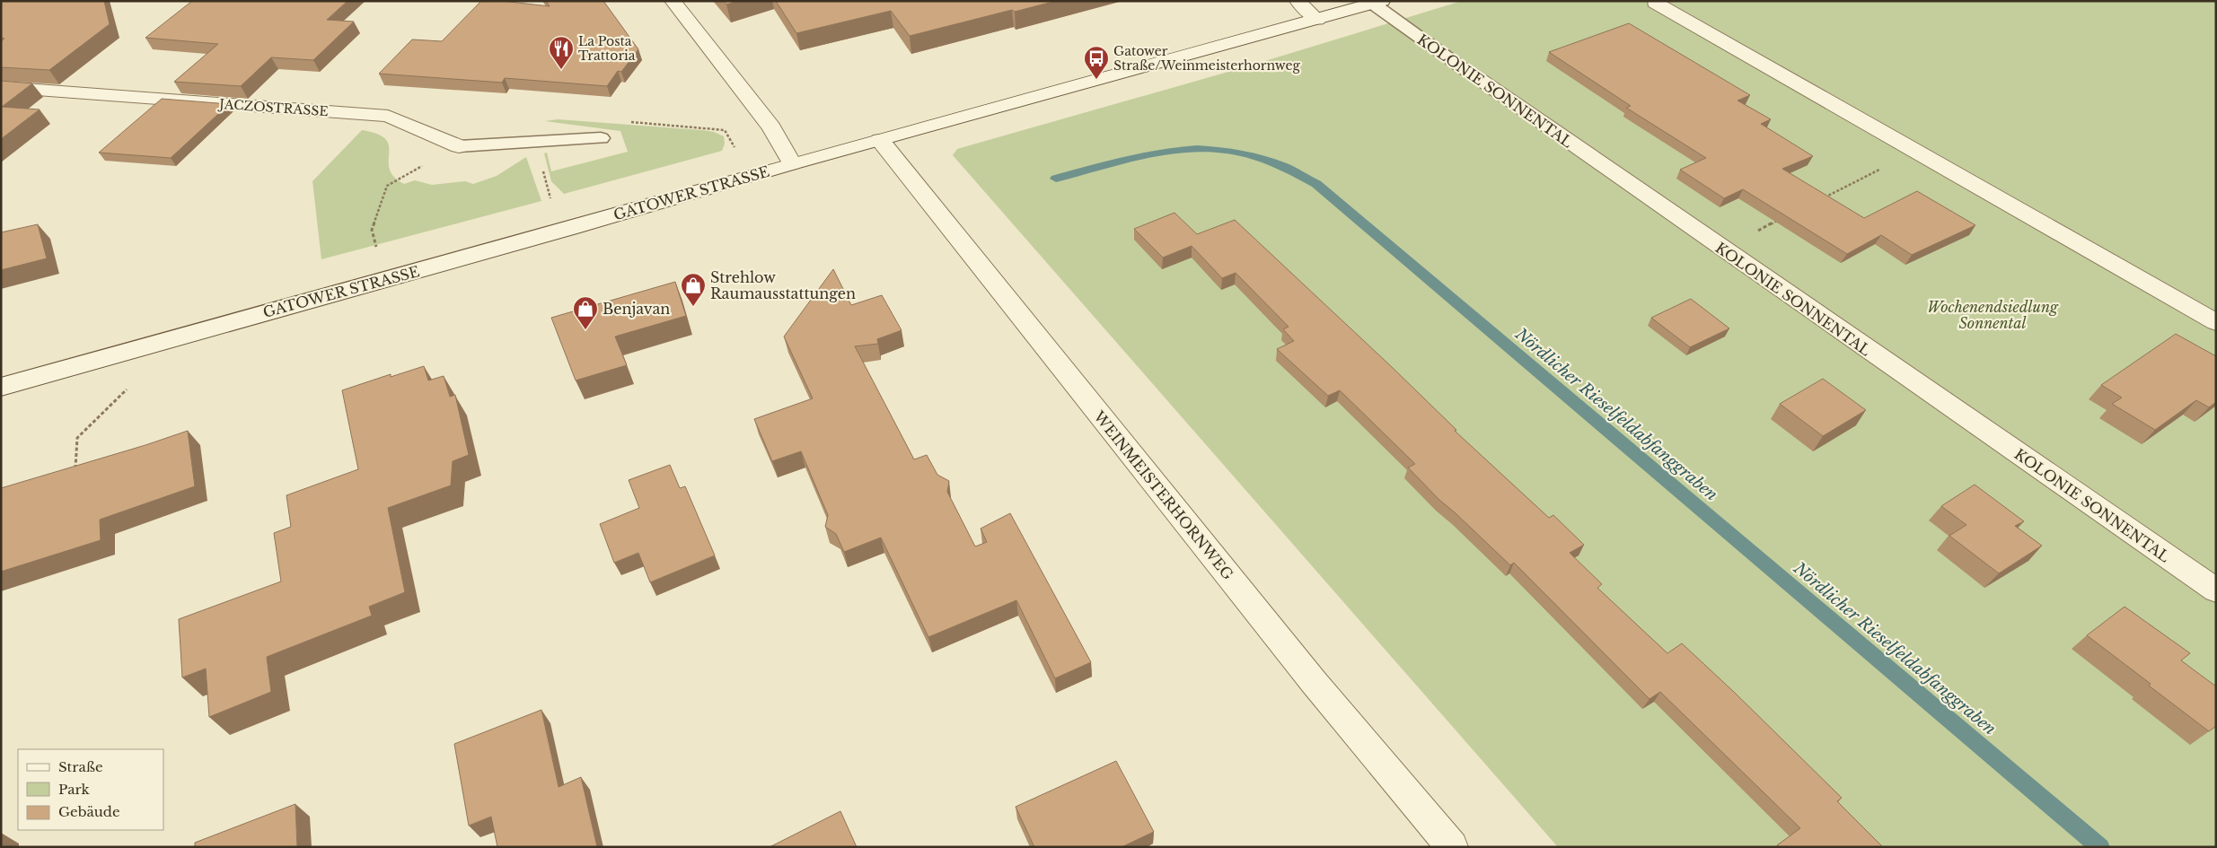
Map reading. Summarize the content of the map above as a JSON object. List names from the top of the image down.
{
  "streets": {
    "street": [
      "KOLONIE SONNENTAL",
      "JACZOSTRASSE",
      "GATOWER STRASSE",
      "WEINMEISTERHORNWEG"
    ]
  },
  "crossings": [
    ["KOLONIE SONNENTAL", "GATOWER STRASSE"],
    ["GATOWER STRASSE", "WEINMEISTERHORNWEG"]
  ],
  "water": ["Nördlicher Rieselfeldabfanggraben"],
  "parks": ["Wochenendsiedlung Sonnental"],
  "places": {
    "restaurant": ["La Posta Trattoria"],
    "bus stop": ["Gatower Straße/Weinmeisterhornweg"],
    "shop": ["Strehlow Raumausstattungen", "Benjavan"]
  },
  "legend": ["Straße", "Park", "Gebäude"]
}
